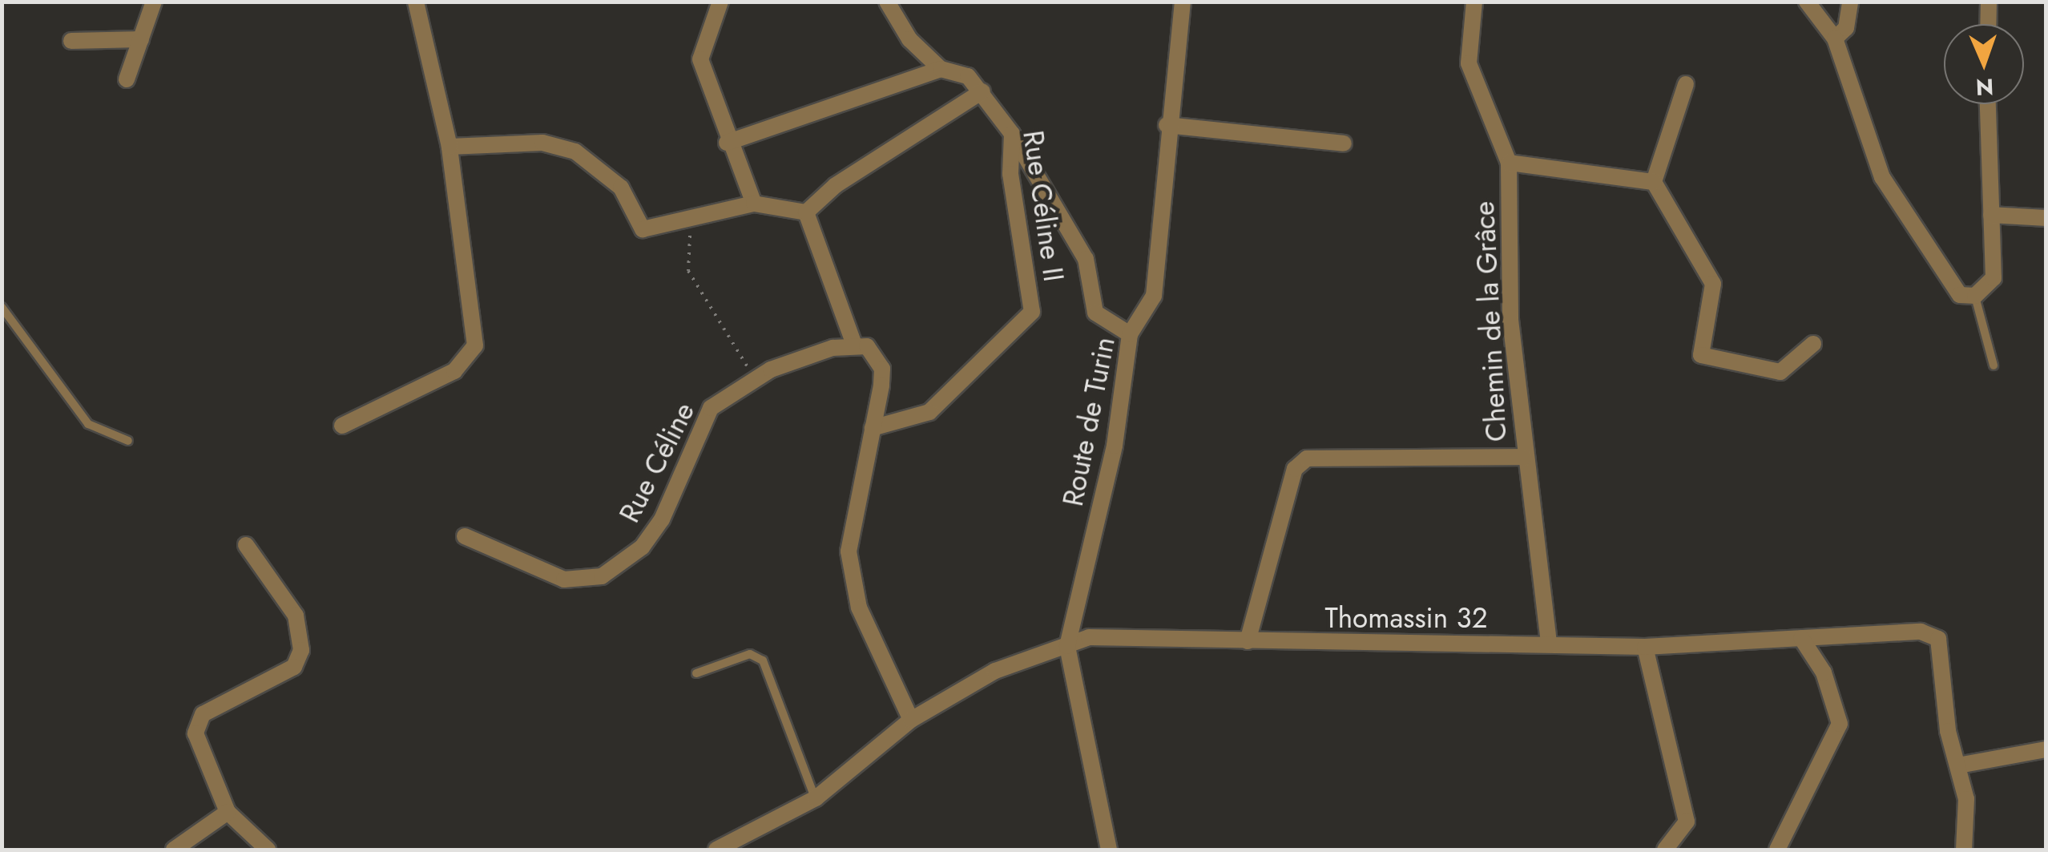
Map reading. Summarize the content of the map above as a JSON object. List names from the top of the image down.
{
  "streets": {
    "street": [
      "Rue Céline II",
      "Chemin de la Grâce",
      "Route de Turin",
      "Rue Céline",
      "Thomassin 32"
    ]
  },
  "crossings": [
    ["Chemin de la Grâce", "Thomassin 32"],
    ["Route de Turin", "Thomassin 32"]
  ],
  "north": "bottom"
}
